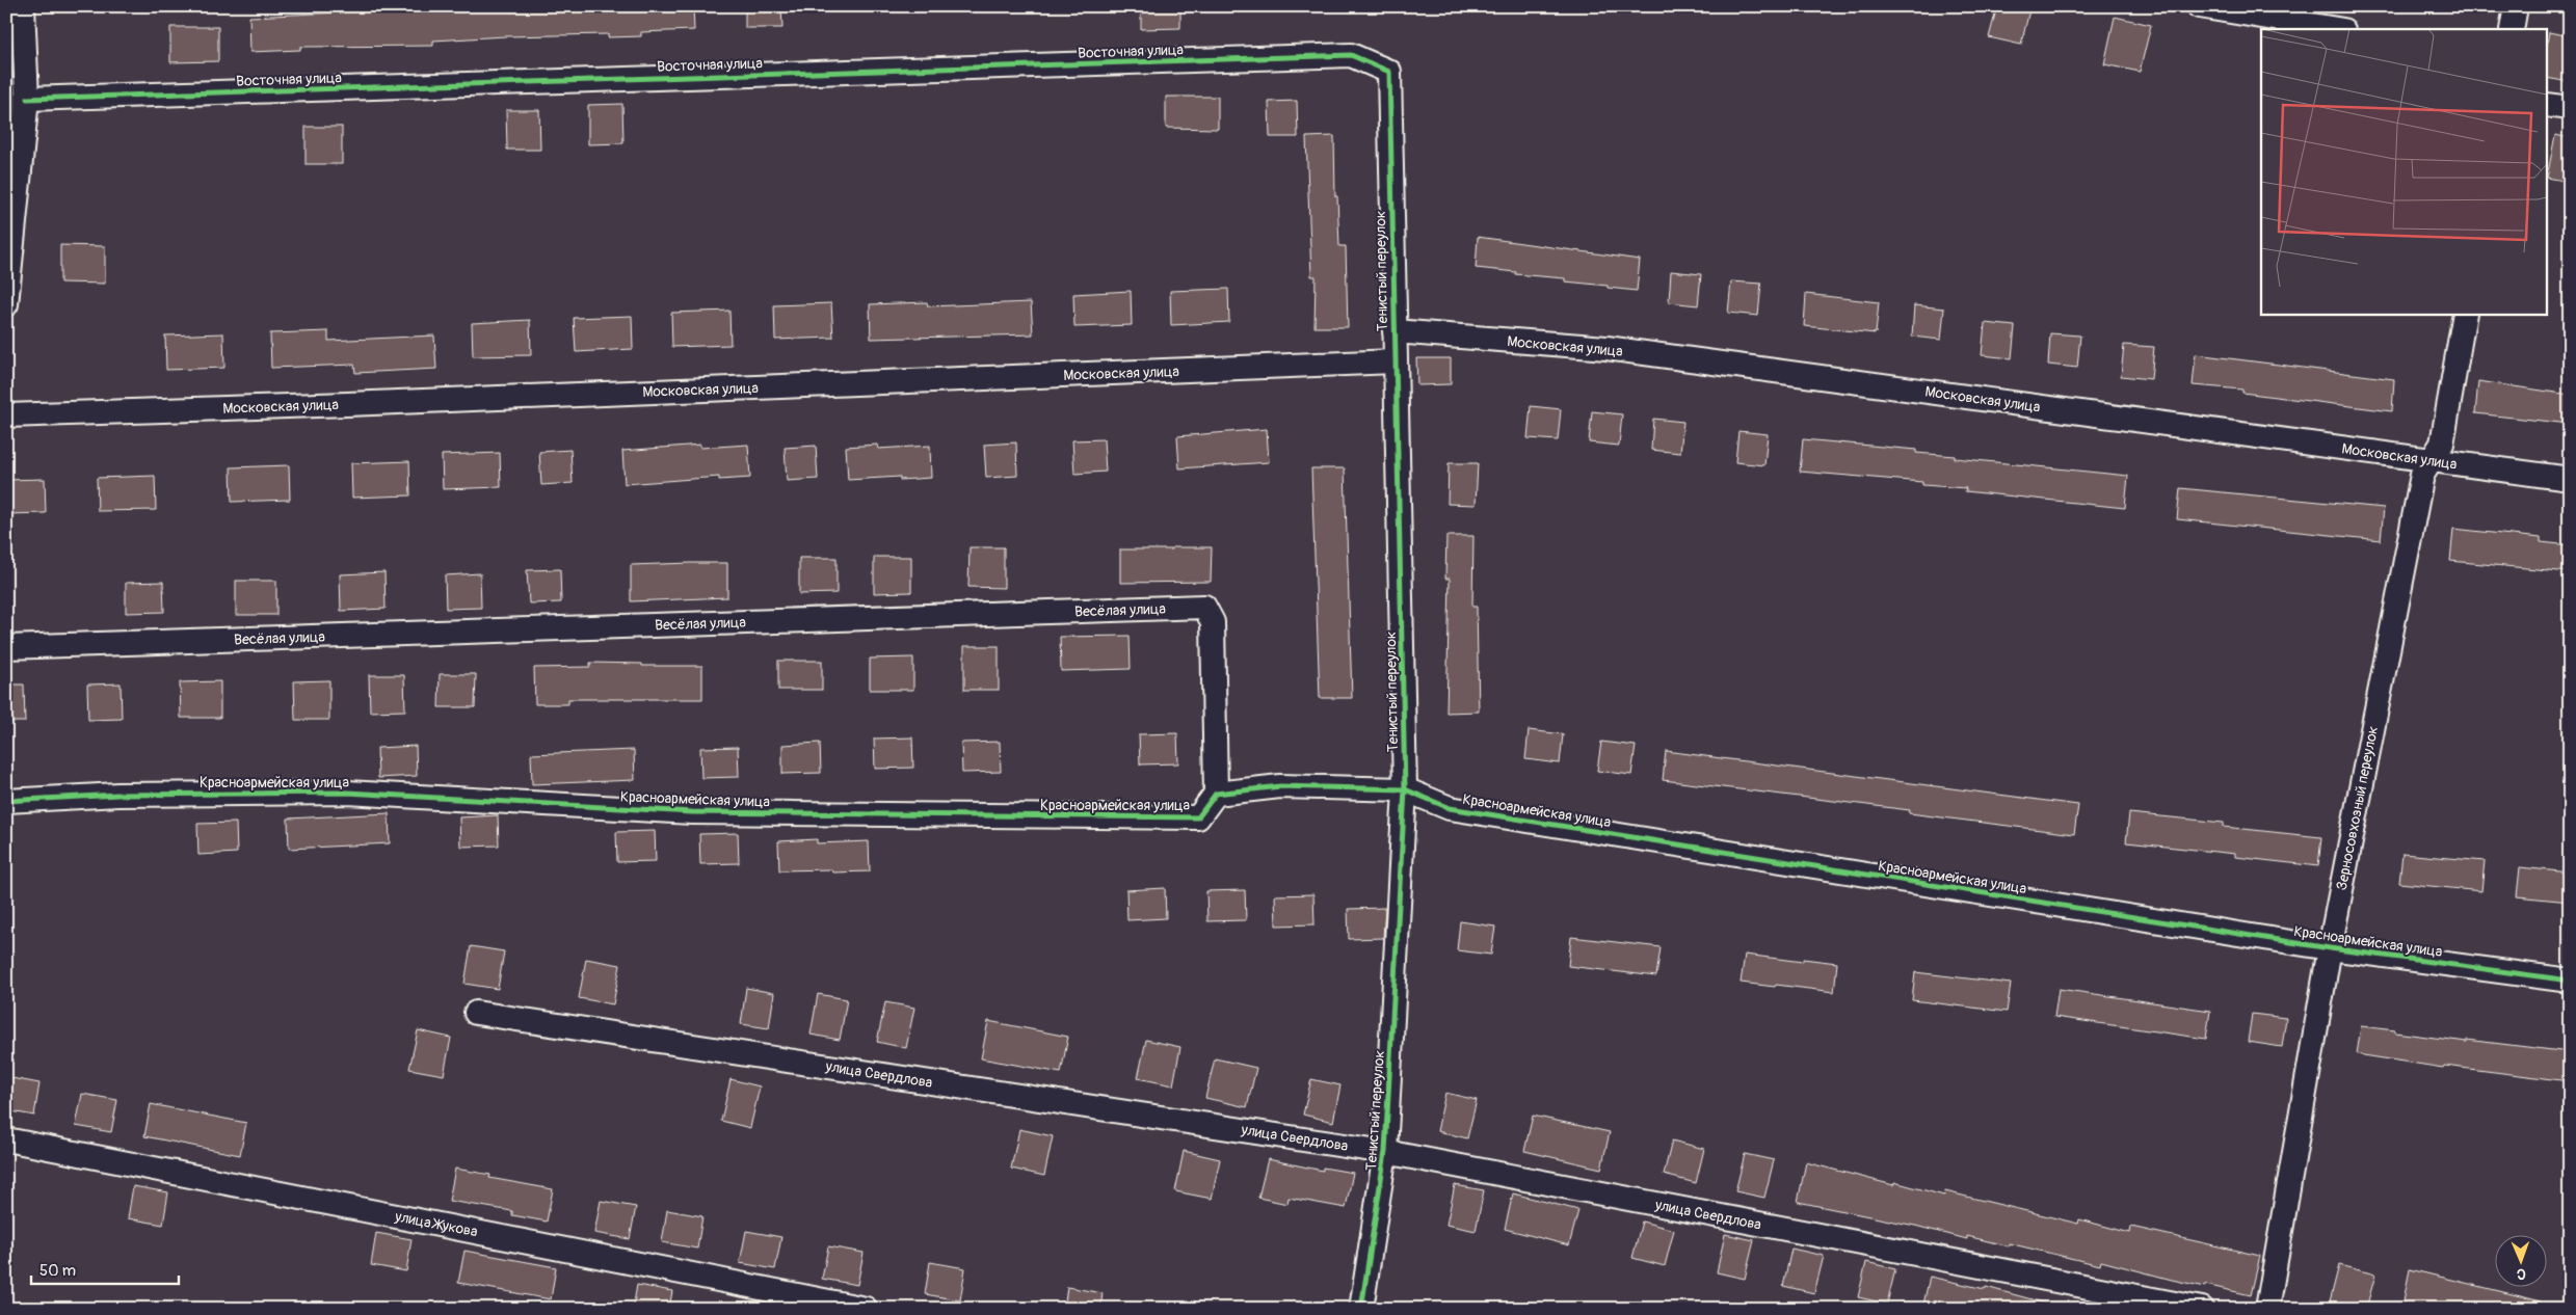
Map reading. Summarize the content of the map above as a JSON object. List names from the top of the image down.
{
  "streets": {
    "street": [
      "Восточная улица",
      "Тенистый переулок",
      "Московская улица",
      "Весёлая улица",
      "Красноармейская улица",
      "Зерносовхозный переулок",
      "улица Свердлова",
      "улица Жукова"
    ]
  },
  "crossings": [
    ["Восточная улица", "Тенистый переулок"],
    ["Тенистый переулок", "Московская улица"],
    ["Тенистый переулок", "Красноармейская улица"],
    ["Тенистый переулок", "улица Свердлова"],
    ["Московская улица", "Зерносовхозный переулок"],
    ["Весёлая улица", "Красноармейская улица"],
    ["Красноармейская улица", "Зерносовхозный переулок"]
  ],
  "scale_bar": "50 m",
  "north": "bottom"
}
